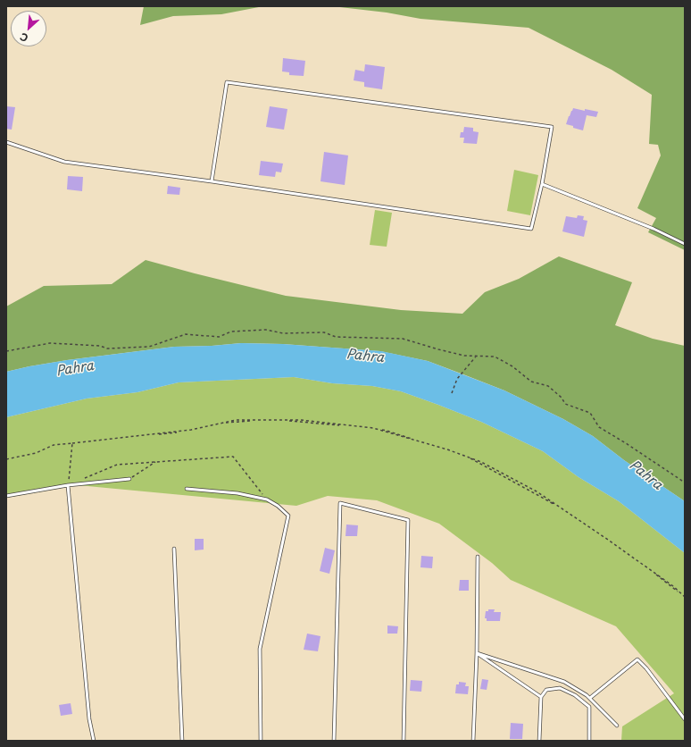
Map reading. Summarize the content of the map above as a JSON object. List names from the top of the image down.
{
  "water": ["Pahra"],
  "north": "bottom left"
}
